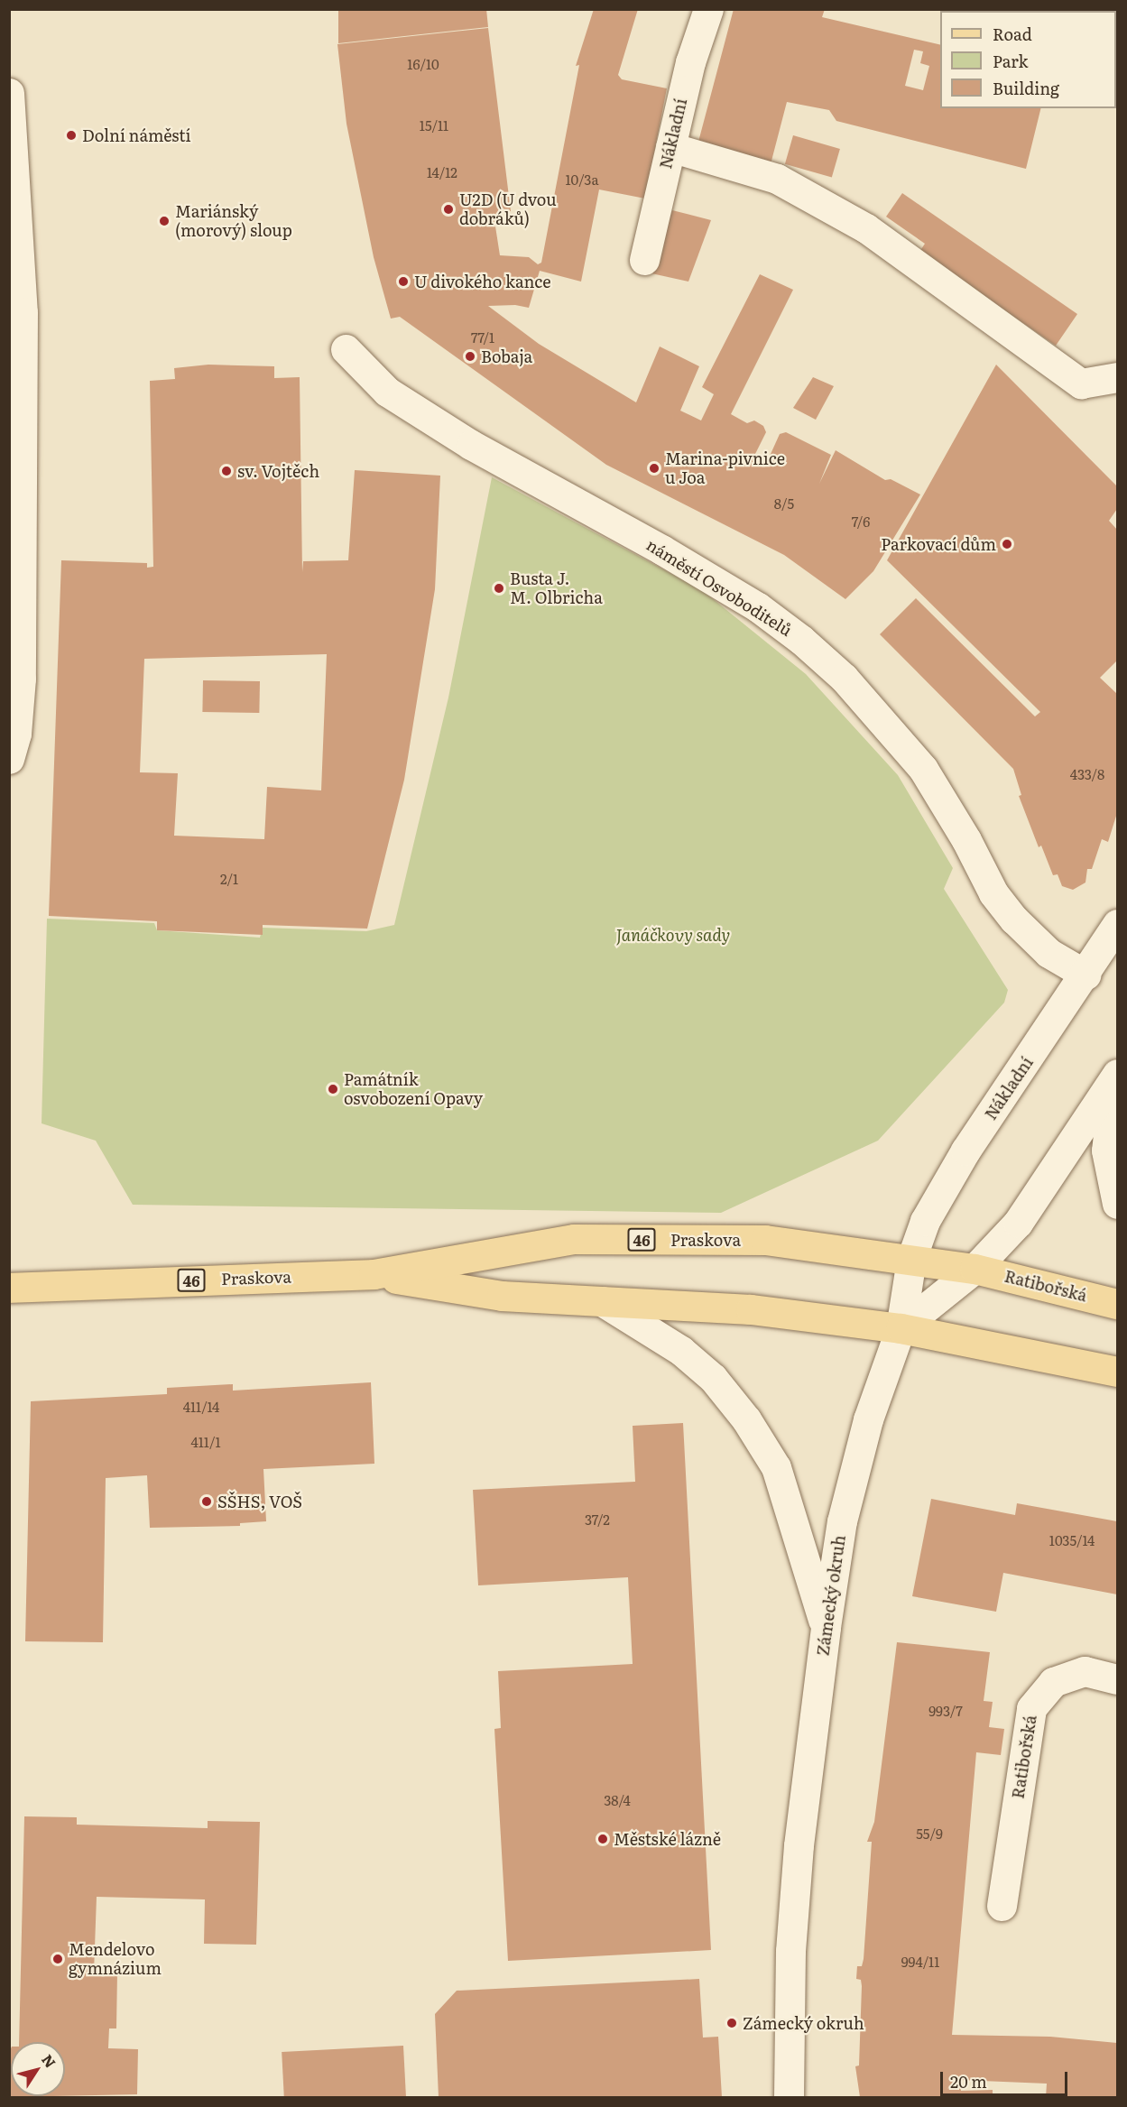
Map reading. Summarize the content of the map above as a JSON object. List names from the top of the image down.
{
  "streets": {
    "main road": ["46", "Praskova", "Ratibořská"],
    "street": ["Nákladní", "náměstí Osvoboditelů", "Zámecký okruh"]
  },
  "crossings": [
    ["Nákladní", "náměstí Osvoboditelů"],
    ["Nákladní", "46"],
    ["Nákladní", "Praskova"],
    ["Nákladní", "Zámecký okruh"],
    ["46", "Praskova"],
    ["46", "Zámecký okruh"],
    ["Praskova", "Ratibořská"],
    ["Praskova", "Zámecký okruh"]
  ],
  "parks": ["Janáčkovy sady"],
  "places": [
    "Dolní náměstí",
    "U2D (U dvou dobráků)",
    "Mariánský (morový) sloup",
    "U divokého kance",
    "Bobaja",
    "Marina-pivnice u Joa",
    "sv. Vojtěch",
    "Parkovací dům",
    "Busta J. M. Olbricha",
    "Památník osvobození Opavy",
    "SŠHS, VOŠ",
    "Městské lázně",
    "Mendelovo gymnázium",
    "Zámecký okruh"
  ],
  "house_numbers": [
    "16/10",
    "15/11",
    "14/12",
    "10/3a",
    "77/1",
    "8/5",
    "7/6",
    "433/8",
    "2/1",
    "411/14",
    "411/1",
    "37/2",
    "1035/14",
    "993/7",
    "38/4",
    "55/9",
    "994/11"
  ],
  "legend": ["Road", "Park", "Building"],
  "scale_bar": "20 m",
  "north": "top right"
}
